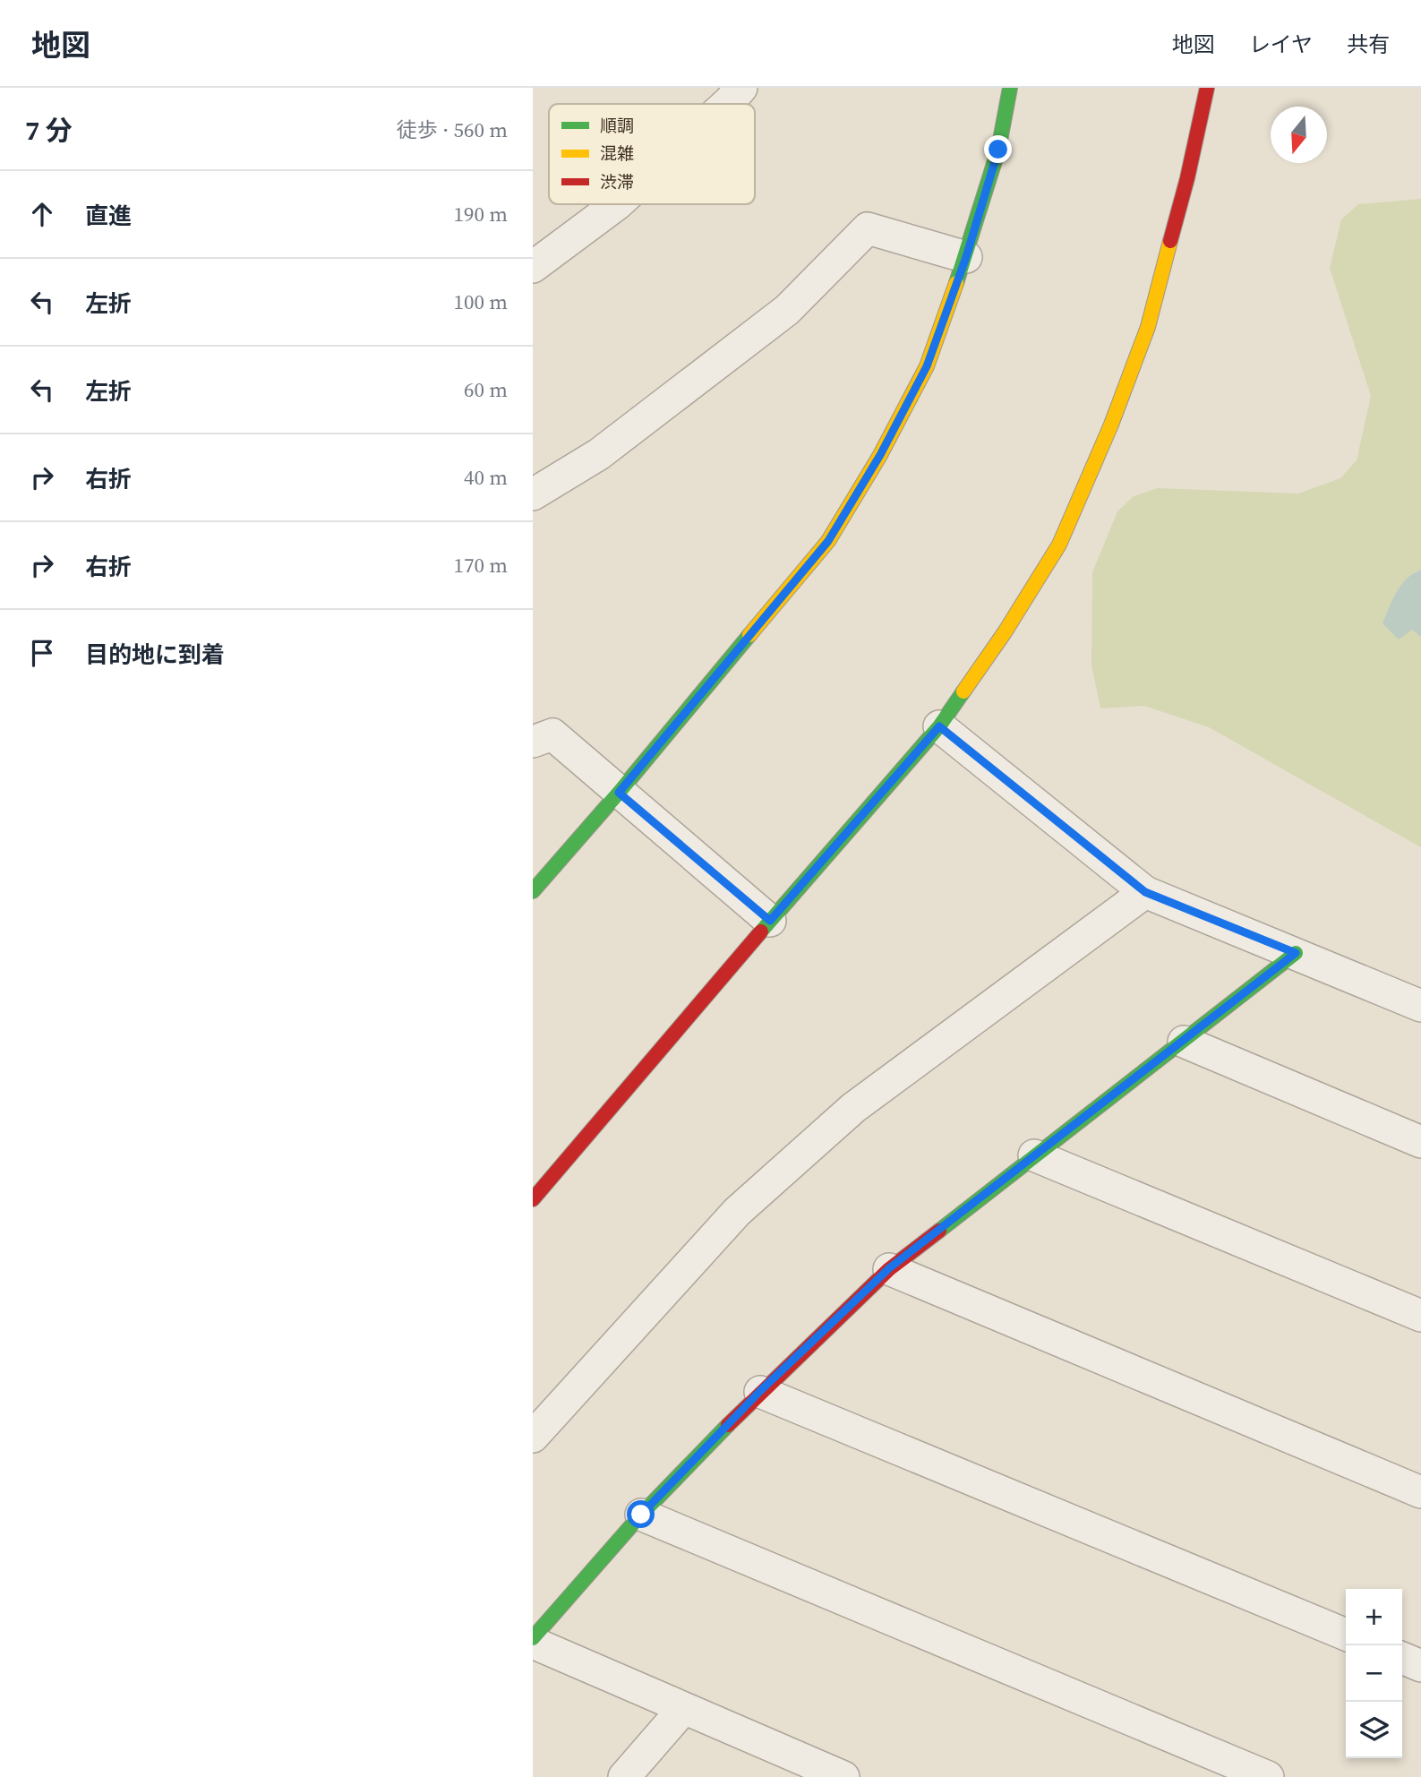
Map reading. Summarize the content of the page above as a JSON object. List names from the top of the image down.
{
  "legend": ["順調", "混雑", "渋滞"],
  "north": "bottom",
  "page": {
    "header": "地図",
    "nav": ["地図", "レイヤ", "共有"],
    "heading": ["7 分", "徒歩 · 560 m"],
    "list": [
      ["直進", "190 m"],
      ["左折", "100 m"],
      ["左折", "60 m"],
      ["右折", "40 m"],
      ["右折", "170 m"],
      "目的地に到着"
    ],
    "map_buttons": ["+", "−"]
  }
}
